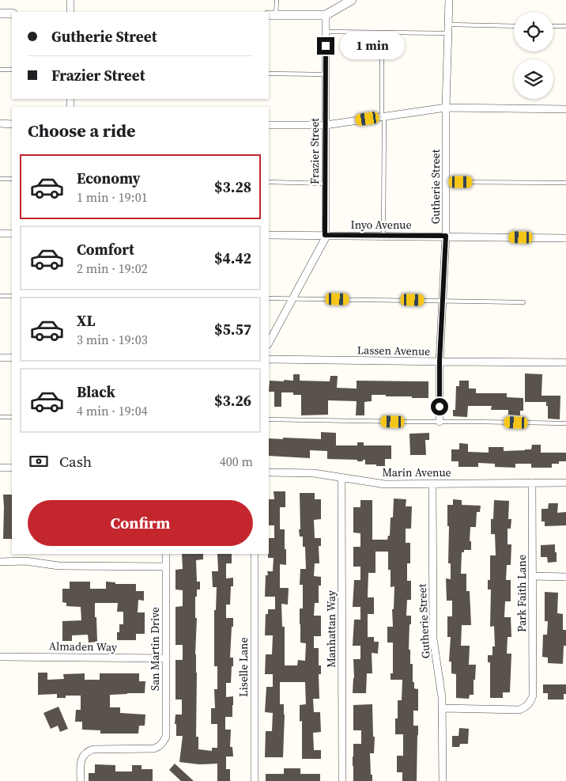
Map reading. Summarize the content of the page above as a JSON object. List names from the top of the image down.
{
  "streets": {
    "street": [
      "Frazier Street",
      "Gutherie Street",
      "Inyo Avenue",
      "Lassen Avenue",
      "Marin Avenue",
      "Park Faith Lane",
      "Manhattan Way",
      "Almaden Way",
      "San Martin Drive",
      "Liselle Lane"
    ]
  },
  "crossings": [
    ["Frazier Street", "Inyo Avenue"],
    ["Gutherie Street", "Inyo Avenue"],
    ["Gutherie Street", "Lassen Avenue"],
    ["Gutherie Street", "Marin Avenue"],
    ["Gutherie Street", "Park Faith Lane"],
    ["Marin Avenue", "Park Faith Lane"],
    ["Marin Avenue", "Manhattan Way"],
    ["Almaden Way", "San Martin Drive"]
  ],
  "page": {
    "banner": ["Gutherie Street", "Frazier Street"],
    "bubble": "1 min",
    "heading": "Choose a ride",
    "list": [
      {
        "name": "Economy",
        "note": "1 min · 19:01",
        "value": "$3.28"
      },
      {
        "name": "Comfort",
        "note": "2 min · 19:02",
        "value": "$4.42"
      },
      {
        "name": "XL",
        "note": "3 min · 19:03",
        "value": "$5.57"
      },
      {
        "name": "Black",
        "note": "4 min · 19:04",
        "value": "$3.26"
      }
    ],
    "pay": ["Cash", "400 m"],
    "buttons": "Confirm"
  }
}
